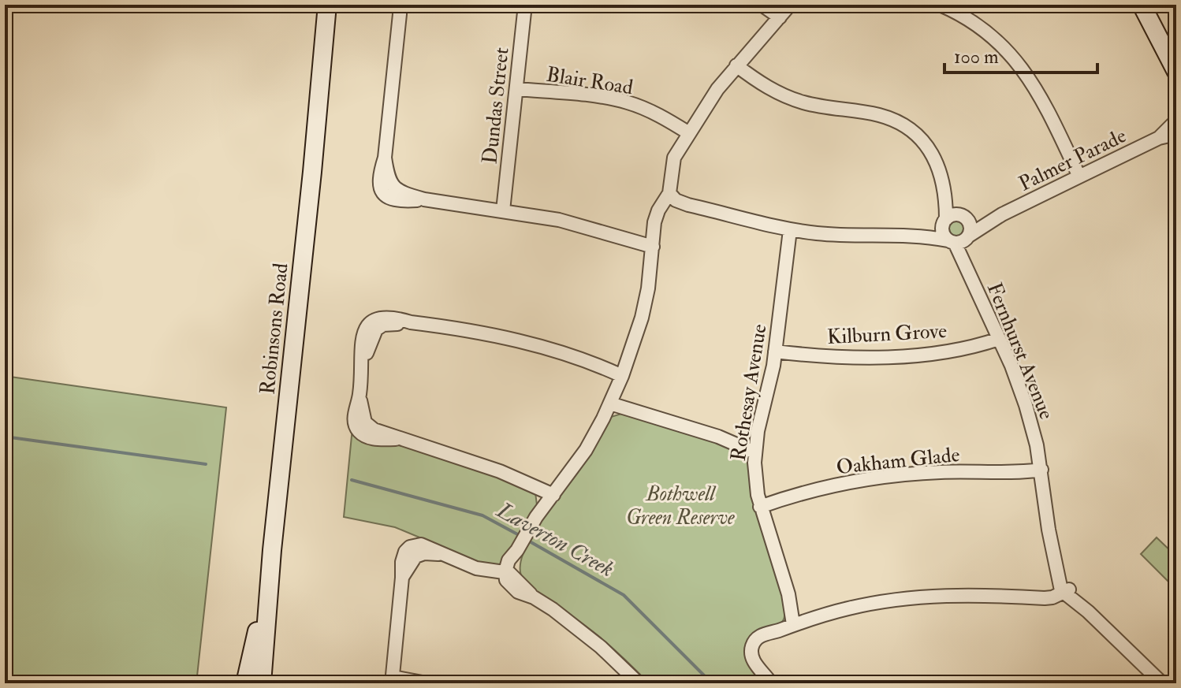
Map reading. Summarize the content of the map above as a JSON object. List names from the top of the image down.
{
  "streets": {
    "main road": ["Robinsons Road"],
    "street": [
      "Blair Road",
      "Dundas Street",
      "Palmer Parade",
      "Kilburn Grove",
      "Fernhurst Avenue",
      "Rothesay Avenue",
      "Oakham Glade"
    ]
  },
  "crossings": [
    ["Blair Road", "Dundas Street"],
    ["Palmer Parade", "Fernhurst Avenue"],
    ["Kilburn Grove", "Fernhurst Avenue"],
    ["Kilburn Grove", "Rothesay Avenue"],
    ["Fernhurst Avenue", "Oakham Glade"],
    ["Rothesay Avenue", "Oakham Glade"]
  ],
  "water": ["Laverton Creek"],
  "parks": ["Bothwell Green Reserve"],
  "scale_bar": "100 m"
}
